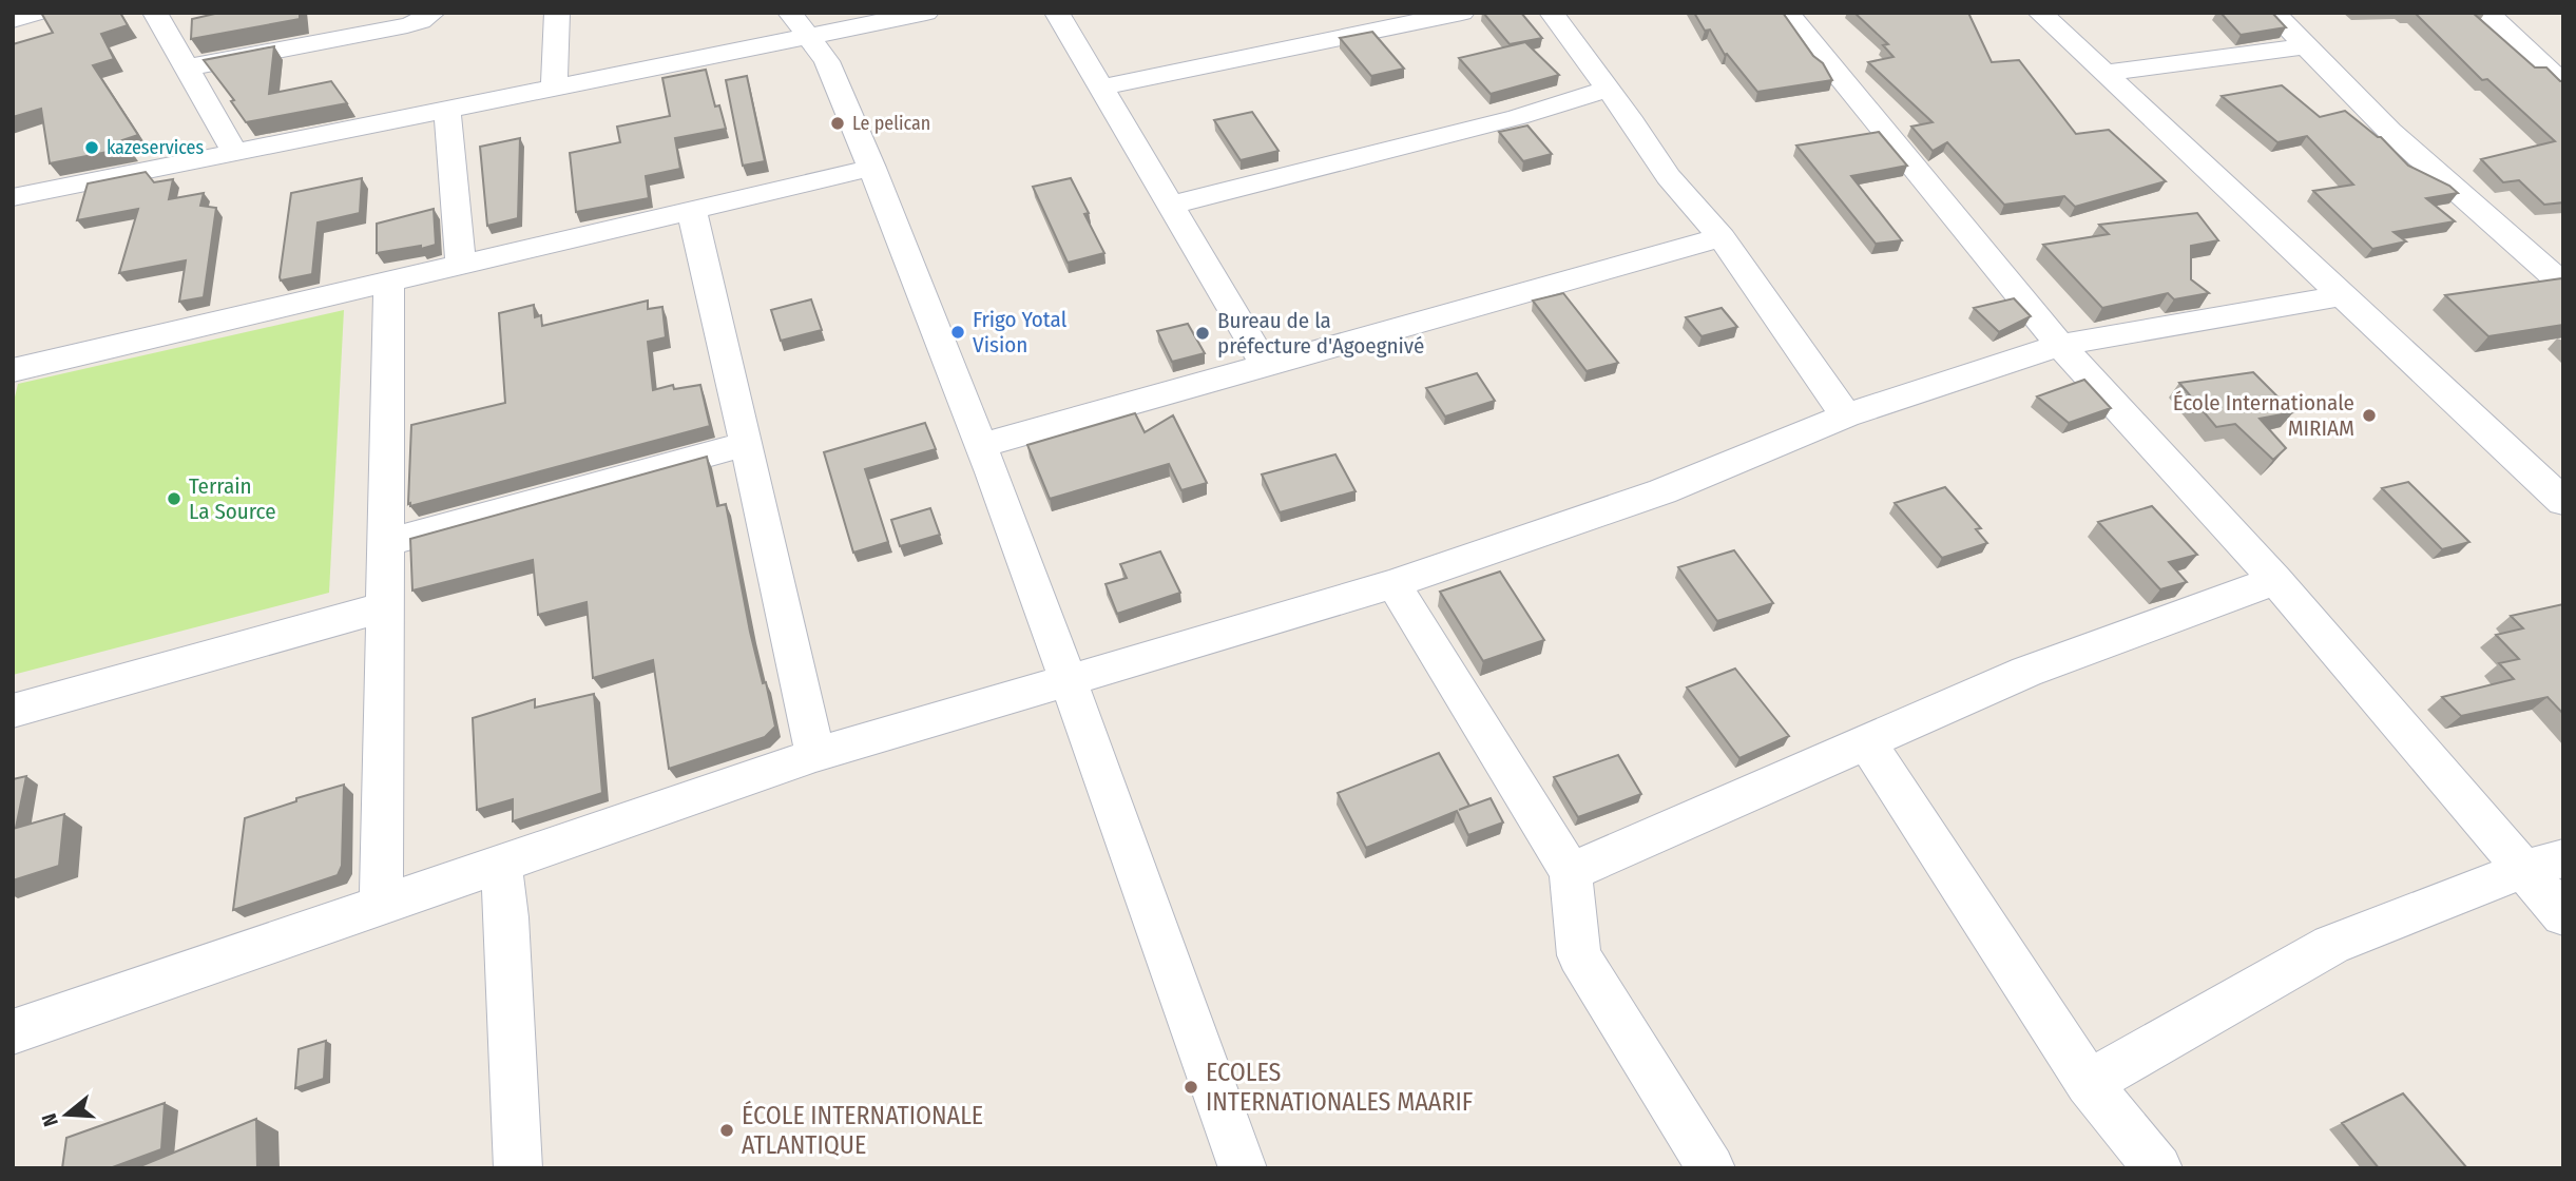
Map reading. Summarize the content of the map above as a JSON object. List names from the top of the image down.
{
  "places": [
    "Le pelican",
    "kazeservices",
    "Frigo Yotal Vision",
    "Bureau de la préfecture d'Agoegnivé",
    "École Internationale MIRIAM",
    "Terrain La Source",
    "ECOLES INTERNATIONALES MAARIF",
    "ÉCOLE INTERNATIONALE ATLANTIQUE"
  ],
  "north": "left"
}
